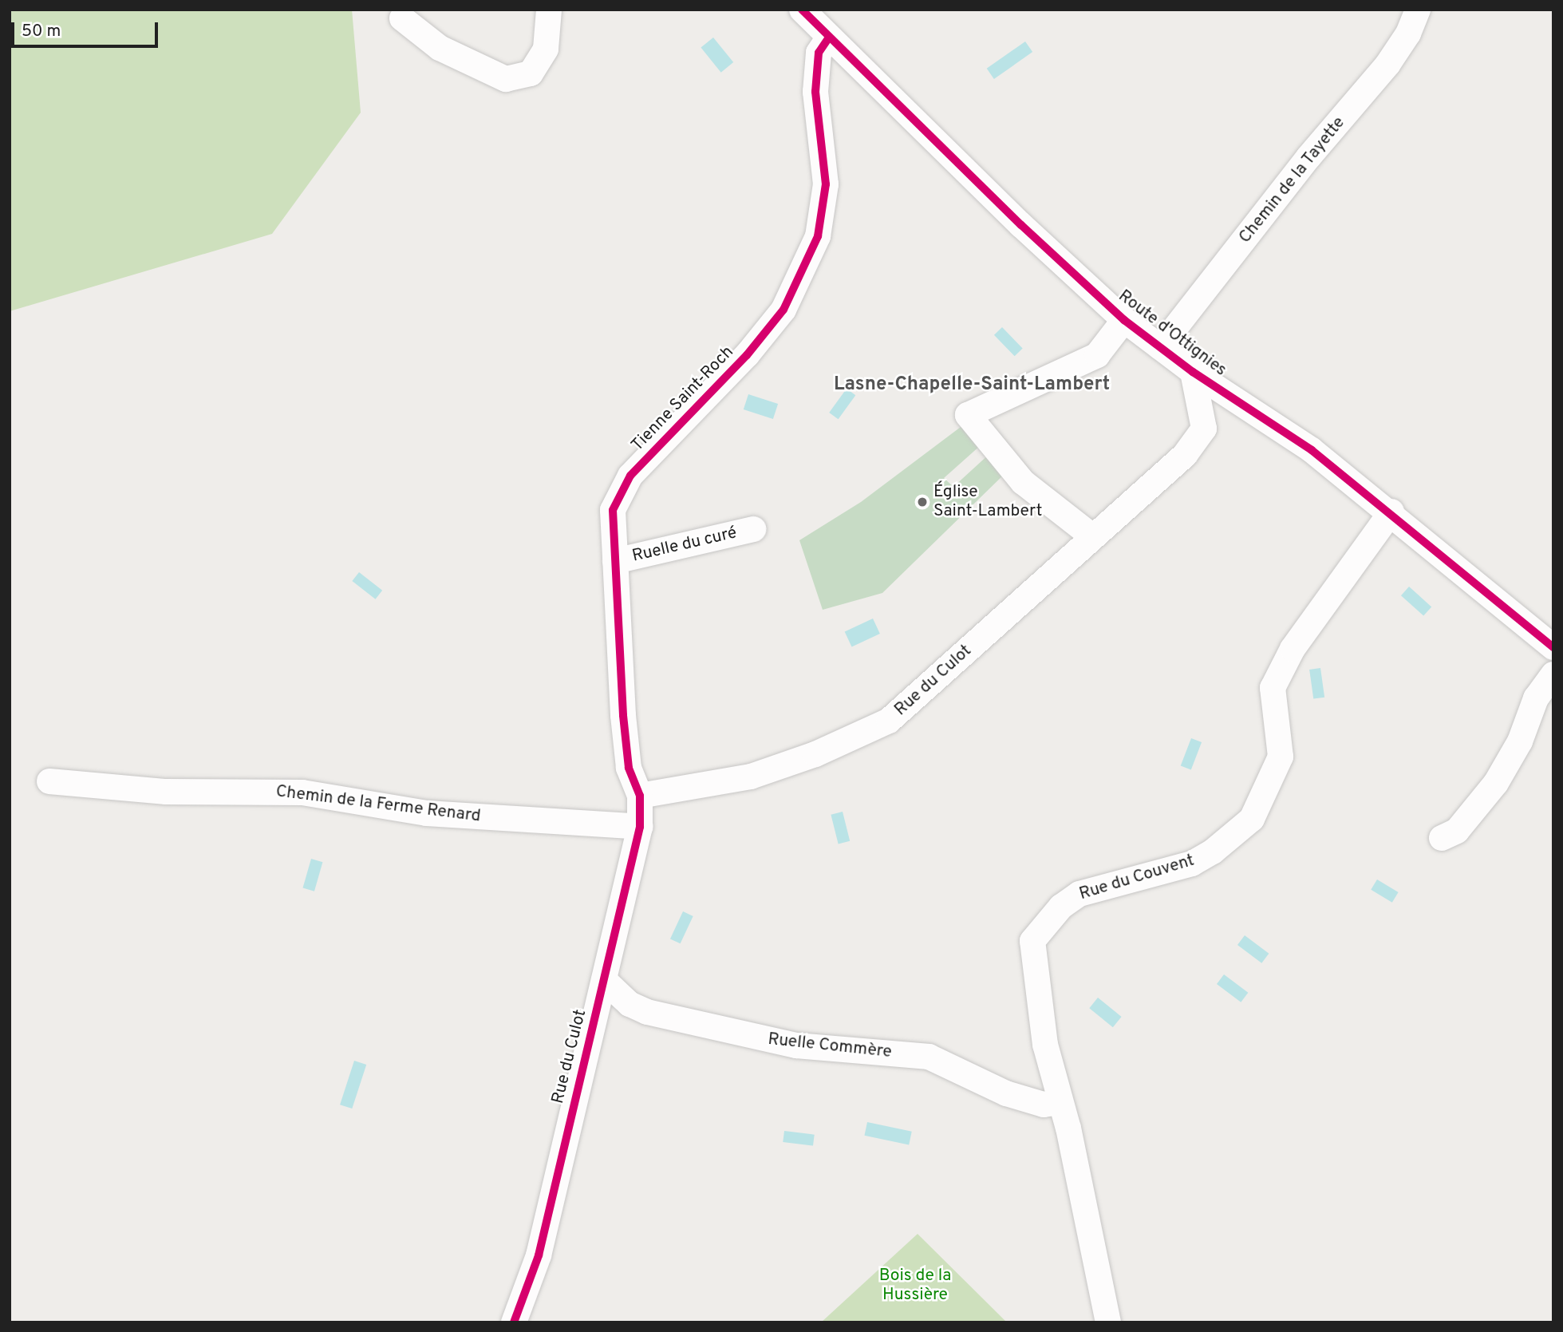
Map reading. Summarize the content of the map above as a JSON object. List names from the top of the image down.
{
  "streets": {
    "street": [
      "Chemin de la Tayette",
      "Route d'Ottignies",
      "Tienne Saint-Roch",
      "Ruelle du curé",
      "Rue du Culot",
      "Chemin de la Ferme Renard",
      "Rue du Couvent",
      "Ruelle Commère"
    ]
  },
  "crossings": [
    ["Chemin de la Tayette", "Route d'Ottignies"],
    ["Route d'Ottignies", "Tienne Saint-Roch"],
    ["Route d'Ottignies", "Rue du Culot"],
    ["Route d'Ottignies", "Rue du Couvent"],
    ["Tienne Saint-Roch", "Ruelle du curé"],
    ["Tienne Saint-Roch", "Rue du Culot"],
    ["Rue du Culot", "Chemin de la Ferme Renard"],
    ["Rue du Culot", "Ruelle Commère"],
    ["Rue du Couvent", "Ruelle Commère"]
  ],
  "districts": ["Lasne-Chapelle-Saint-Lambert"],
  "parks": ["Bois de la Hussière"],
  "places": ["Église Saint-Lambert"],
  "scale_bar": "50 m"
}
